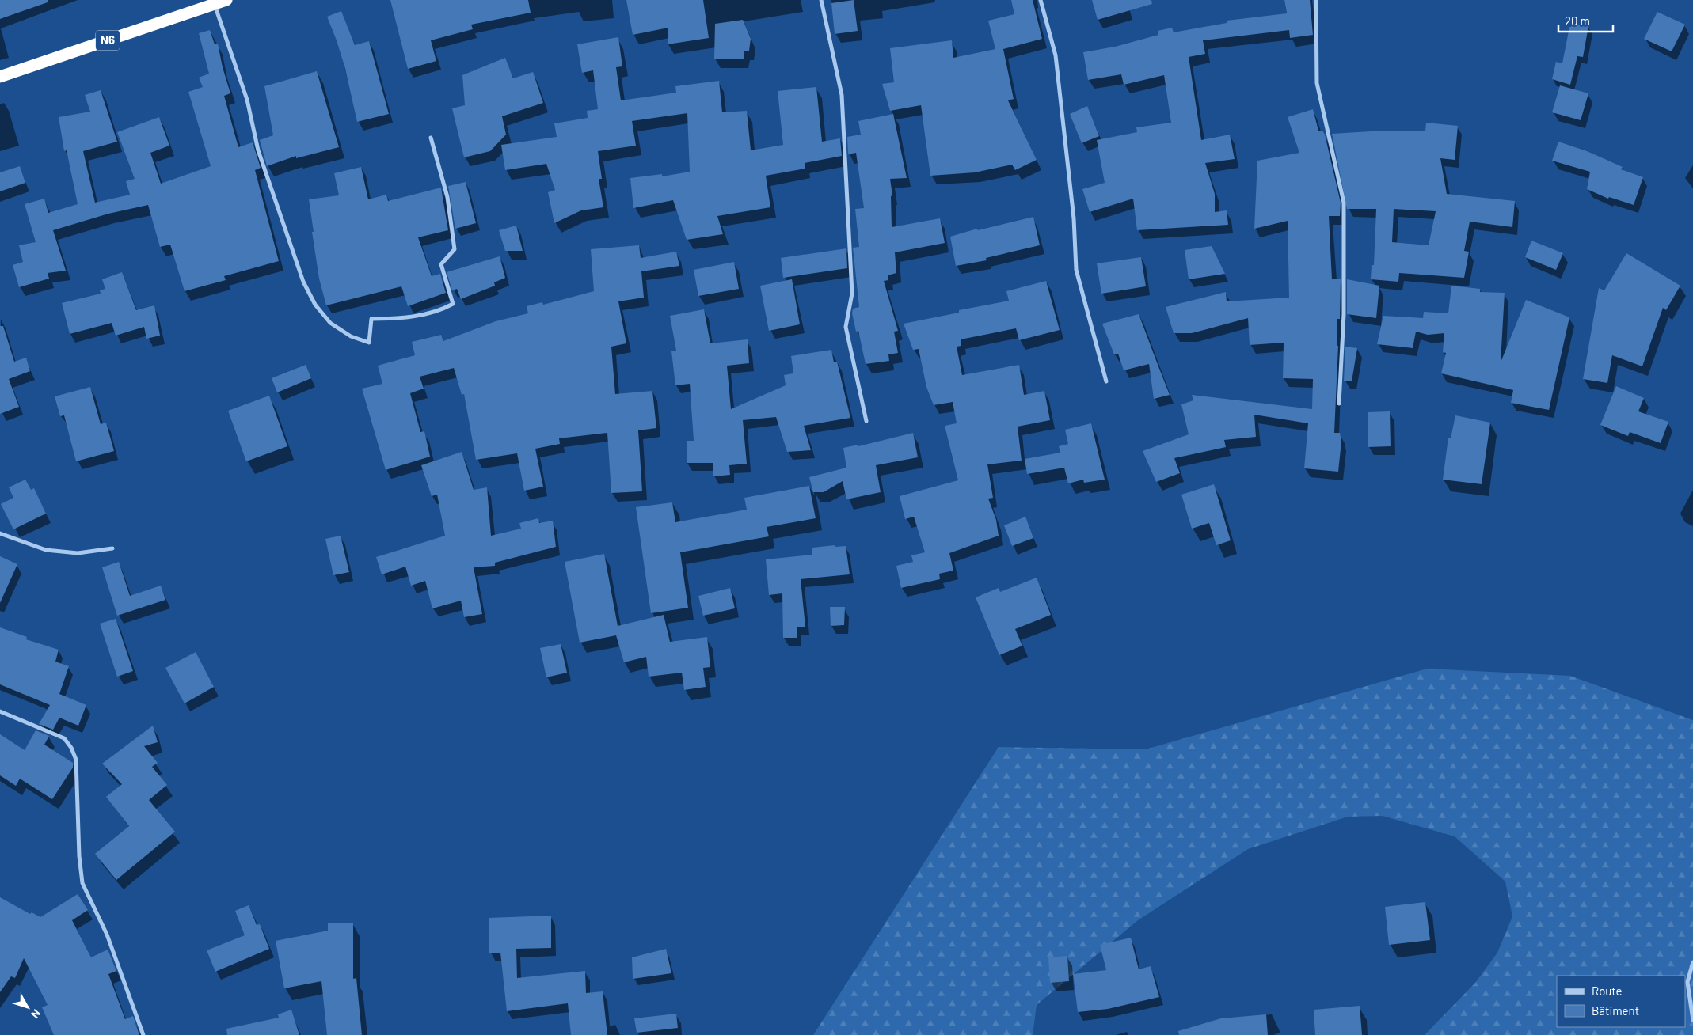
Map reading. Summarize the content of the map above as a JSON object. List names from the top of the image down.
{
  "streets": {
    "highway": ["N6"]
  },
  "legend": ["Route", "Bâtiment"],
  "scale_bar": "20 m",
  "north": "bottom right"
}
